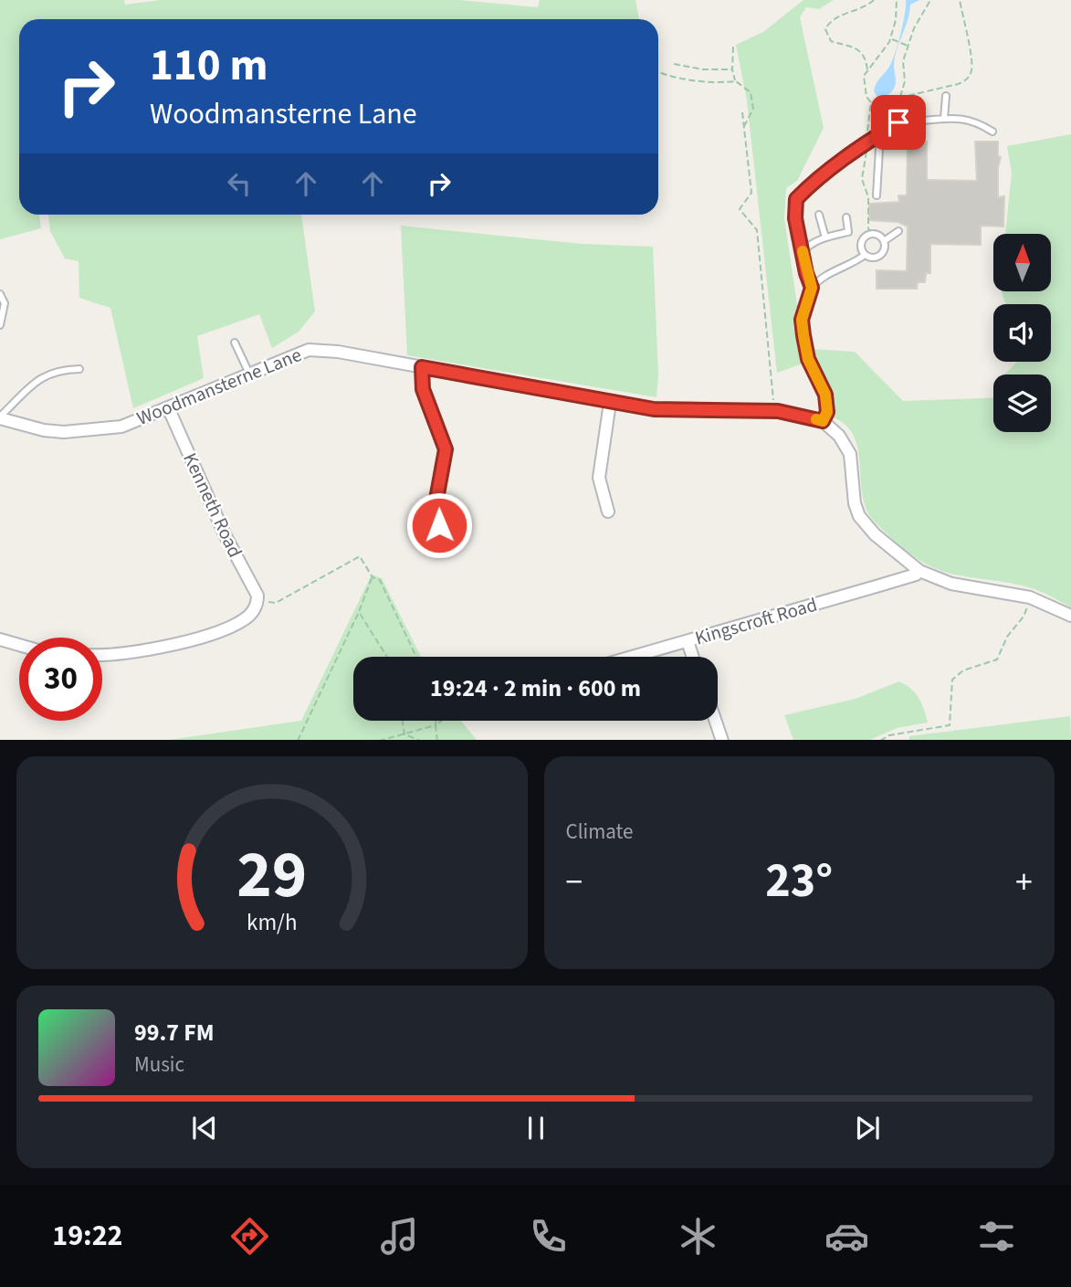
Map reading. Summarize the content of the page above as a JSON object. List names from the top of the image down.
{
  "streets": {
    "street": ["Woodmansterne Lane", "Kenneth Road", "Kingscroft Road"]
  },
  "crossings": [
    ["Woodmansterne Lane", "Kenneth Road"]
  ],
  "north": "top",
  "page": {
    "turn": ["110 m", "Woodmansterne Lane"],
    "limit": "30",
    "trip": "19:24 · 2 min · 600 m",
    "tile": "Climate",
    "heat": ["−", "23°", "+"],
    "song": ["99.7 FM", "Music"],
    "tabs": "19:22",
    "gauge": ["29", "km/h"]
  }
}
